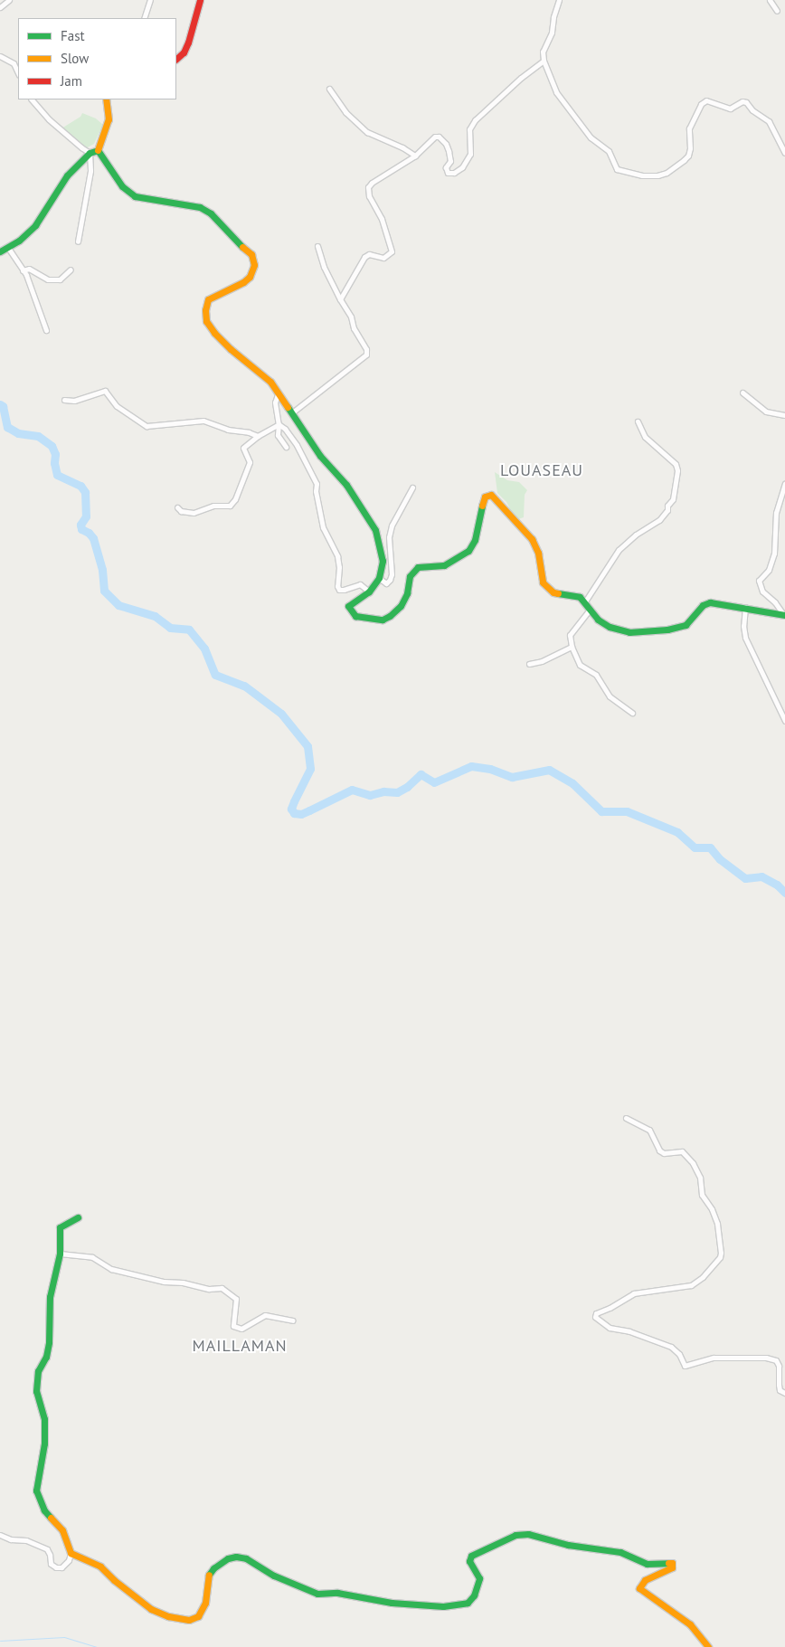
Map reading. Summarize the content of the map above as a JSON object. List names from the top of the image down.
{
  "districts": ["LOUASEAU", "MAILLAMAN"],
  "legend": ["Fast", "Slow", "Jam"]
}
